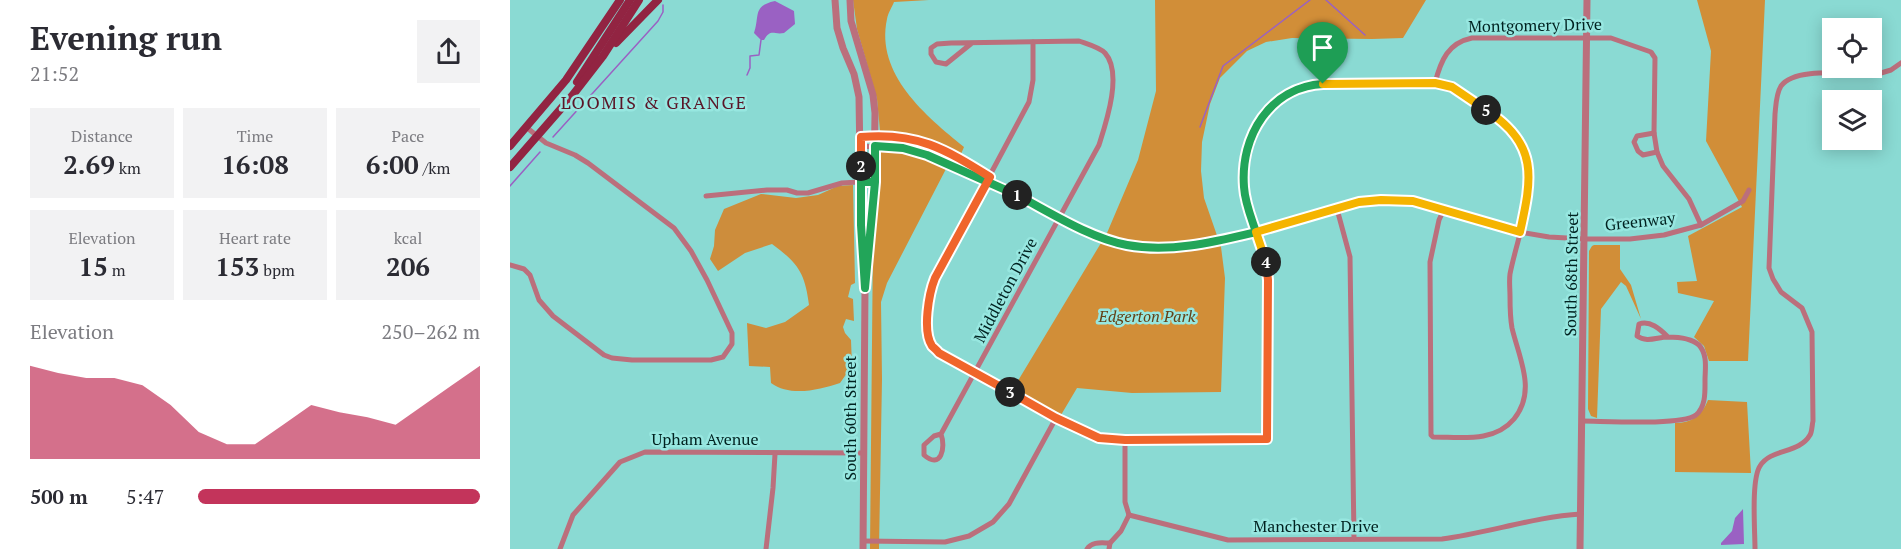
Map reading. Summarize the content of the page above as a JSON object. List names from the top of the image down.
{
  "streets": {
    "street": [
      "Montgomery Drive",
      "Greenway",
      "South 68th Street",
      "Middleton Drive",
      "South 60th Street",
      "Upham Avenue",
      "Manchester Drive"
    ]
  },
  "crossings": [
    ["Montgomery Drive", "Greenway"],
    ["Montgomery Drive", "South 68th Street"],
    ["Greenway", "South 68th Street"],
    ["Greenway", "Middleton Drive"],
    ["Greenway", "South 60th Street"],
    ["South 68th Street", "Manchester Drive"],
    ["South 60th Street", "Upham Avenue"]
  ],
  "districts": ["LOOMIS & GRANGE"],
  "parks": ["Edgerton Park"],
  "page": {
    "heading": ["Evening run", "21:52"],
    "pins": [
      "5",
      "2",
      "1",
      "4",
      "3"
    ],
    "stats": [
      ["Distance", "2.69 km"],
      ["Time", "16:08"],
      ["Pace", "6:00 /km"],
      ["Elevation", "15 m"],
      ["Heart rate", "153 bpm"],
      ["kcal", "206"]
    ],
    "chart": ["Elevation", "250–262 m"],
    "list": [
      {
        "name": "500 m",
        "note": "5:47"
      }
    ]
  }
}
